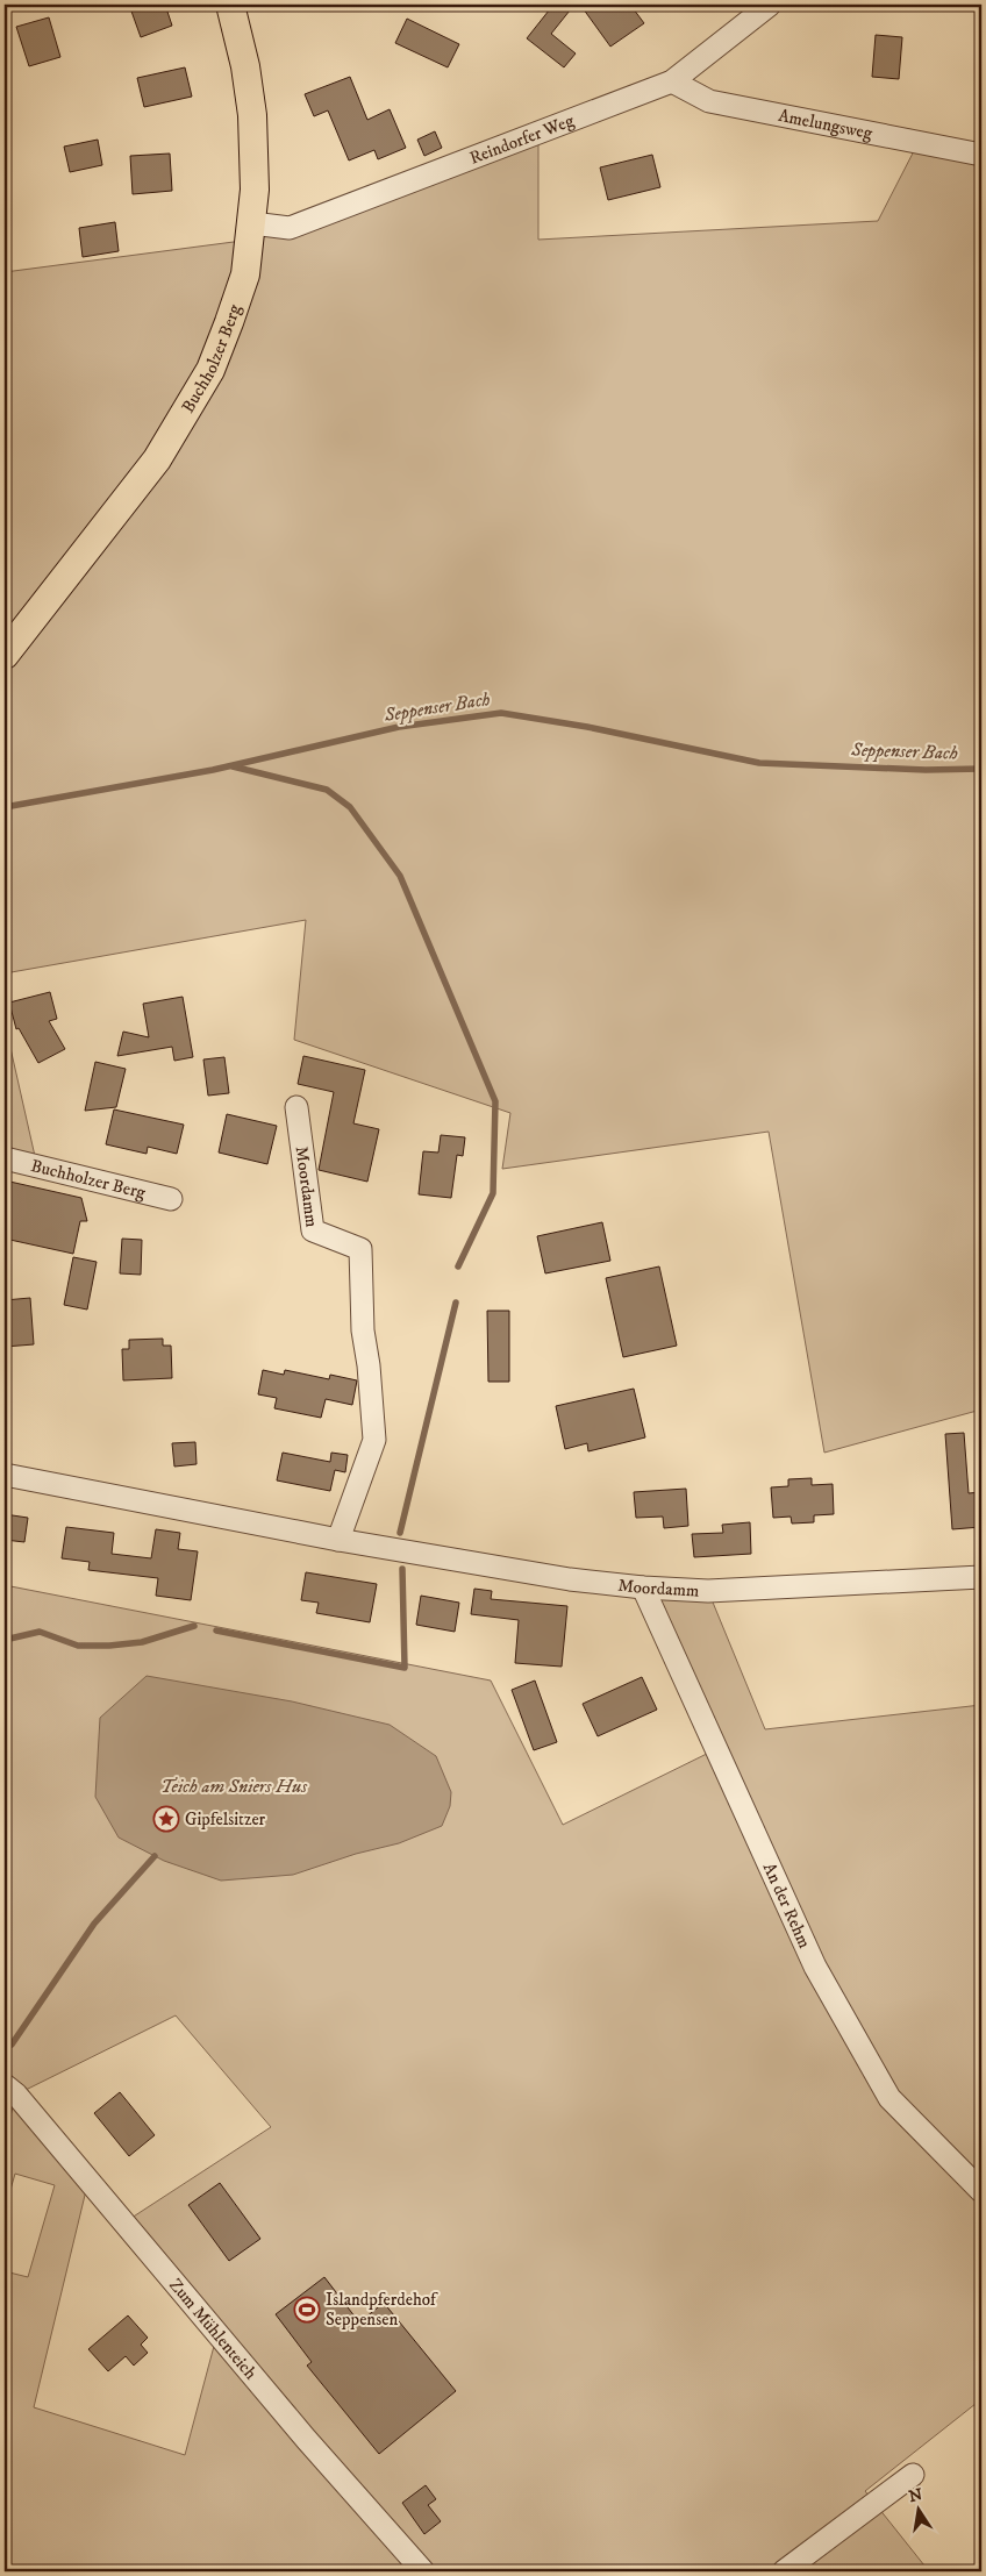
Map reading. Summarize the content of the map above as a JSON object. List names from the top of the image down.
{
  "streets": {
    "main road": ["Buchholzer Berg"],
    "street": [
      "Amelungsweg",
      "Reindorfer Weg",
      "Moordamm",
      "An der Rehm",
      "Zum Mühlenteich"
    ]
  },
  "crossings": [
    ["Amelungsweg", "Reindorfer Weg"],
    ["Reindorfer Weg", "Buchholzer Berg"],
    ["Moordamm", "An der Rehm"]
  ],
  "water": ["Seppenser Bach", "Teich am Sniers Hus"],
  "places": {
    "place": ["Gipfelsitzer"],
    "sports": ["Islandpferdehof Seppensen"]
  },
  "north": "top"
}
